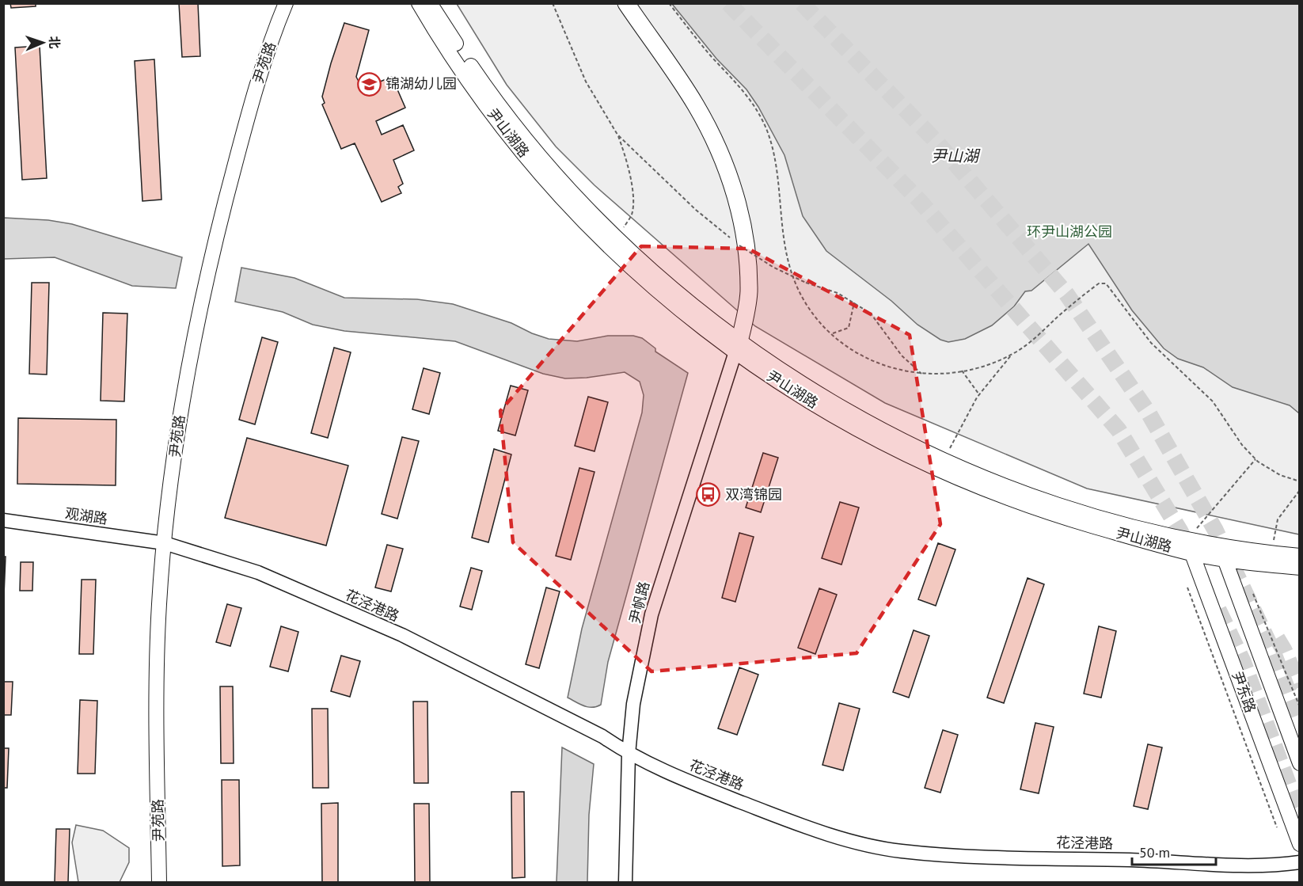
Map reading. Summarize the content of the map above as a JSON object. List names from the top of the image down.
{
  "streets": {
    "main road": ["尹苑路", "尹山湖路", "尹东路"],
    "street": ["观湖路", "尹帆路", "花泾港路"]
  },
  "crossings": [
    ["尹苑路", "观湖路"],
    ["尹苑路", "花泾港路"],
    ["尹山湖路", "尹帆路"],
    ["尹山湖路", "尹东路"],
    ["观湖路", "花泾港路"],
    ["尹帆路", "花泾港路"]
  ],
  "water": ["尹山湖"],
  "parks": ["环尹山湖公园"],
  "places": {
    "school or university": ["锦湖幼儿园"],
    "bus stop": ["双湾锦园"]
  },
  "scale_bar": "50 m",
  "north": "right"
}
